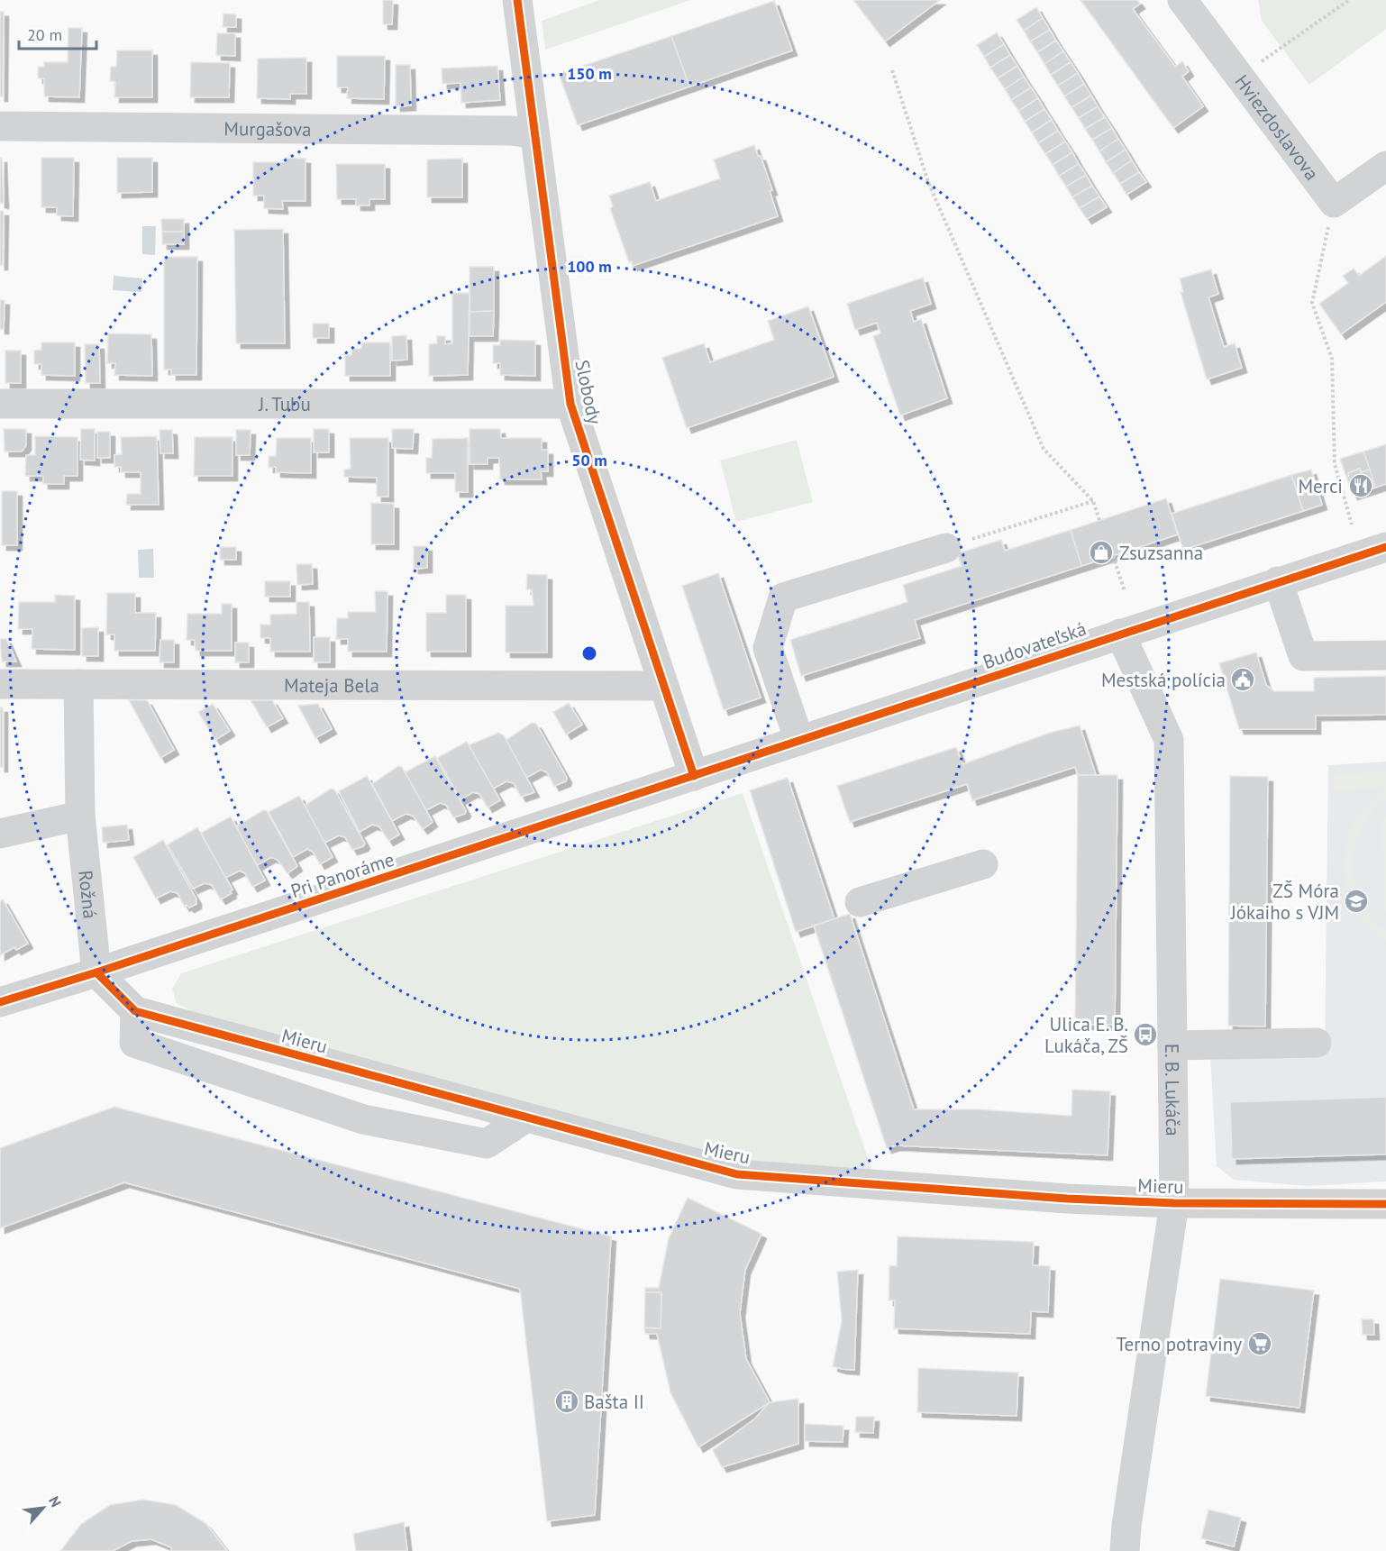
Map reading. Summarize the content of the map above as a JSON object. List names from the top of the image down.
{
  "streets": {
    "street": [
      "Hviezdoslavova",
      "Murgašova",
      "Slobody",
      "J. Tubu",
      "Budovateľská",
      "Mateja Bela",
      "Pri Panoráme",
      "Rožná",
      "Mieru",
      "E. B. Lukáča"
    ]
  },
  "crossings": [
    ["Murgašova", "Slobody"],
    ["Slobody", "J. Tubu"],
    ["Slobody", "Budovateľská"],
    ["Slobody", "Mateja Bela"],
    ["Slobody", "Pri Panoráme"],
    ["Budovateľská", "Pri Panoráme"],
    ["Budovateľská", "E. B. Lukáča"],
    ["Mateja Bela", "Rožná"],
    ["Pri Panoráme", "Rožná"],
    ["Pri Panoráme", "Mieru"],
    ["Rožná", "Mieru"],
    ["Mieru", "E. B. Lukáča"]
  ],
  "places": {
    "restaurant": ["Merci"],
    "shop": ["Zsuzsanna"],
    "public building": ["Mestská polícia"],
    "school or university": ["ZŠ Móra Jókaiho s VJM"],
    "bus stop": ["Ulica E. B. Lukáča, ZŠ"],
    "supermarket": ["Terno potraviny"],
    "building": ["Bašta II"]
  },
  "scale_bar": "20 m",
  "north": "top right",
  "rings": ["150 m", "100 m", "50 m"]
}
